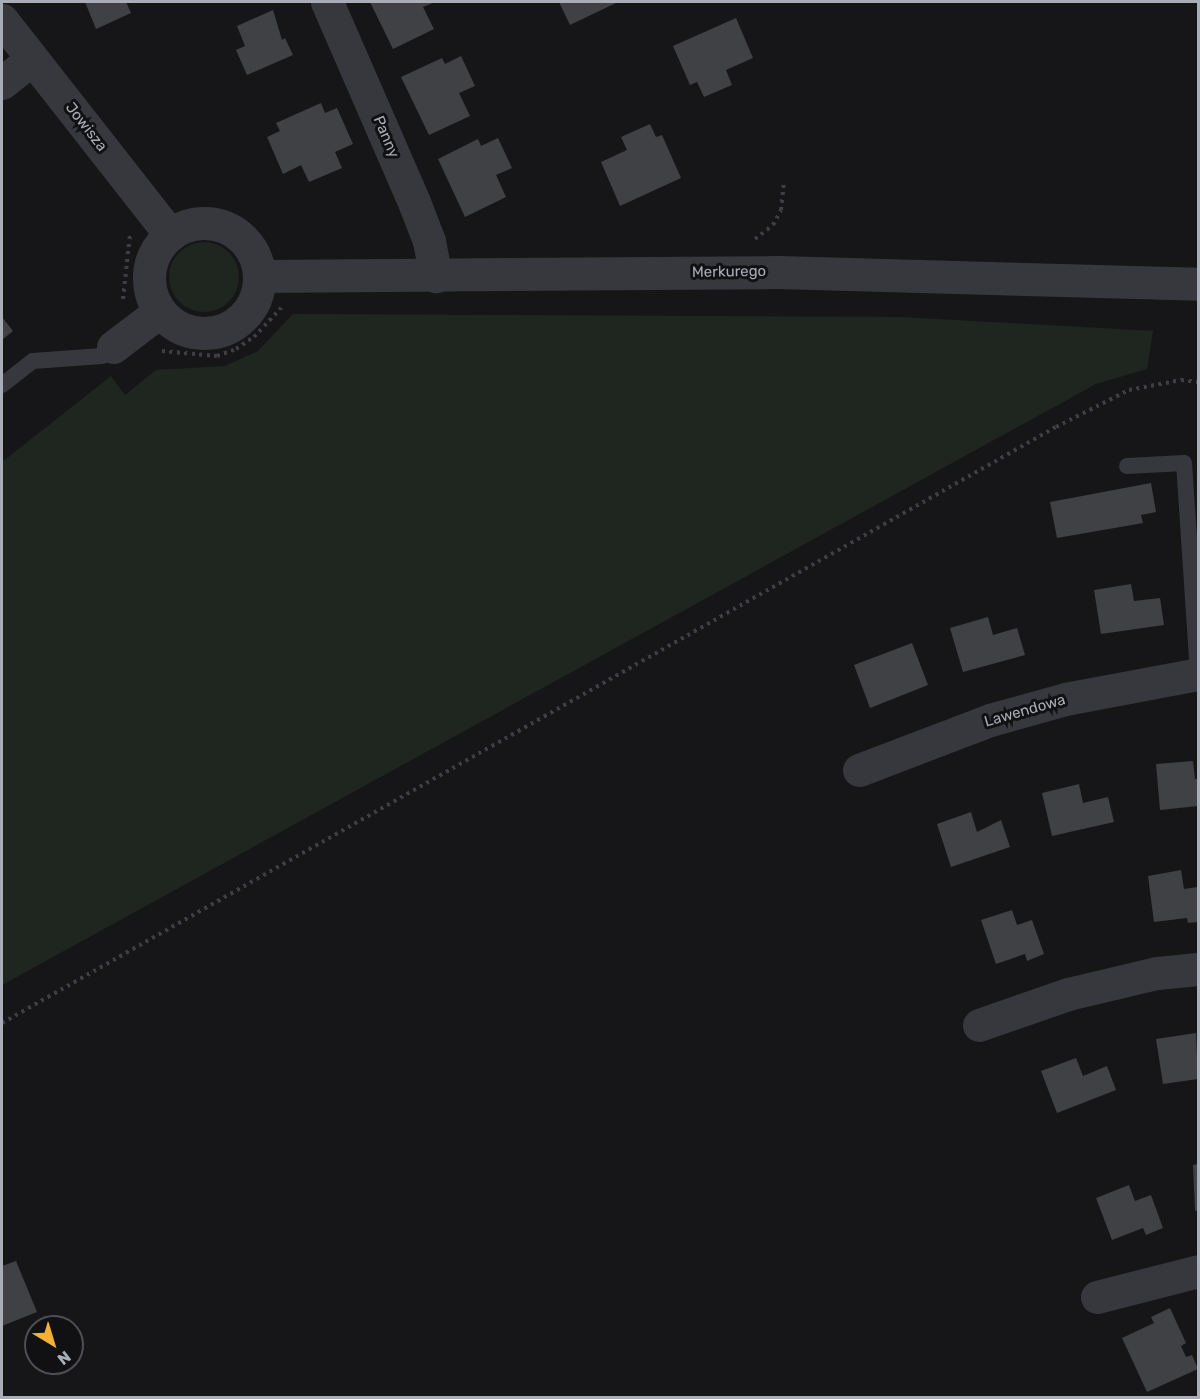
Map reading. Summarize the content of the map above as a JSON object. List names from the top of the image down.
{
  "streets": {
    "street": [
      "Jowisza",
      "Panny",
      "Merkurego",
      "Lawendowa"
    ]
  },
  "crossings": [
    ["Jowisza", "Merkurego"],
    ["Panny", "Merkurego"]
  ],
  "north": "bottom right"
}
